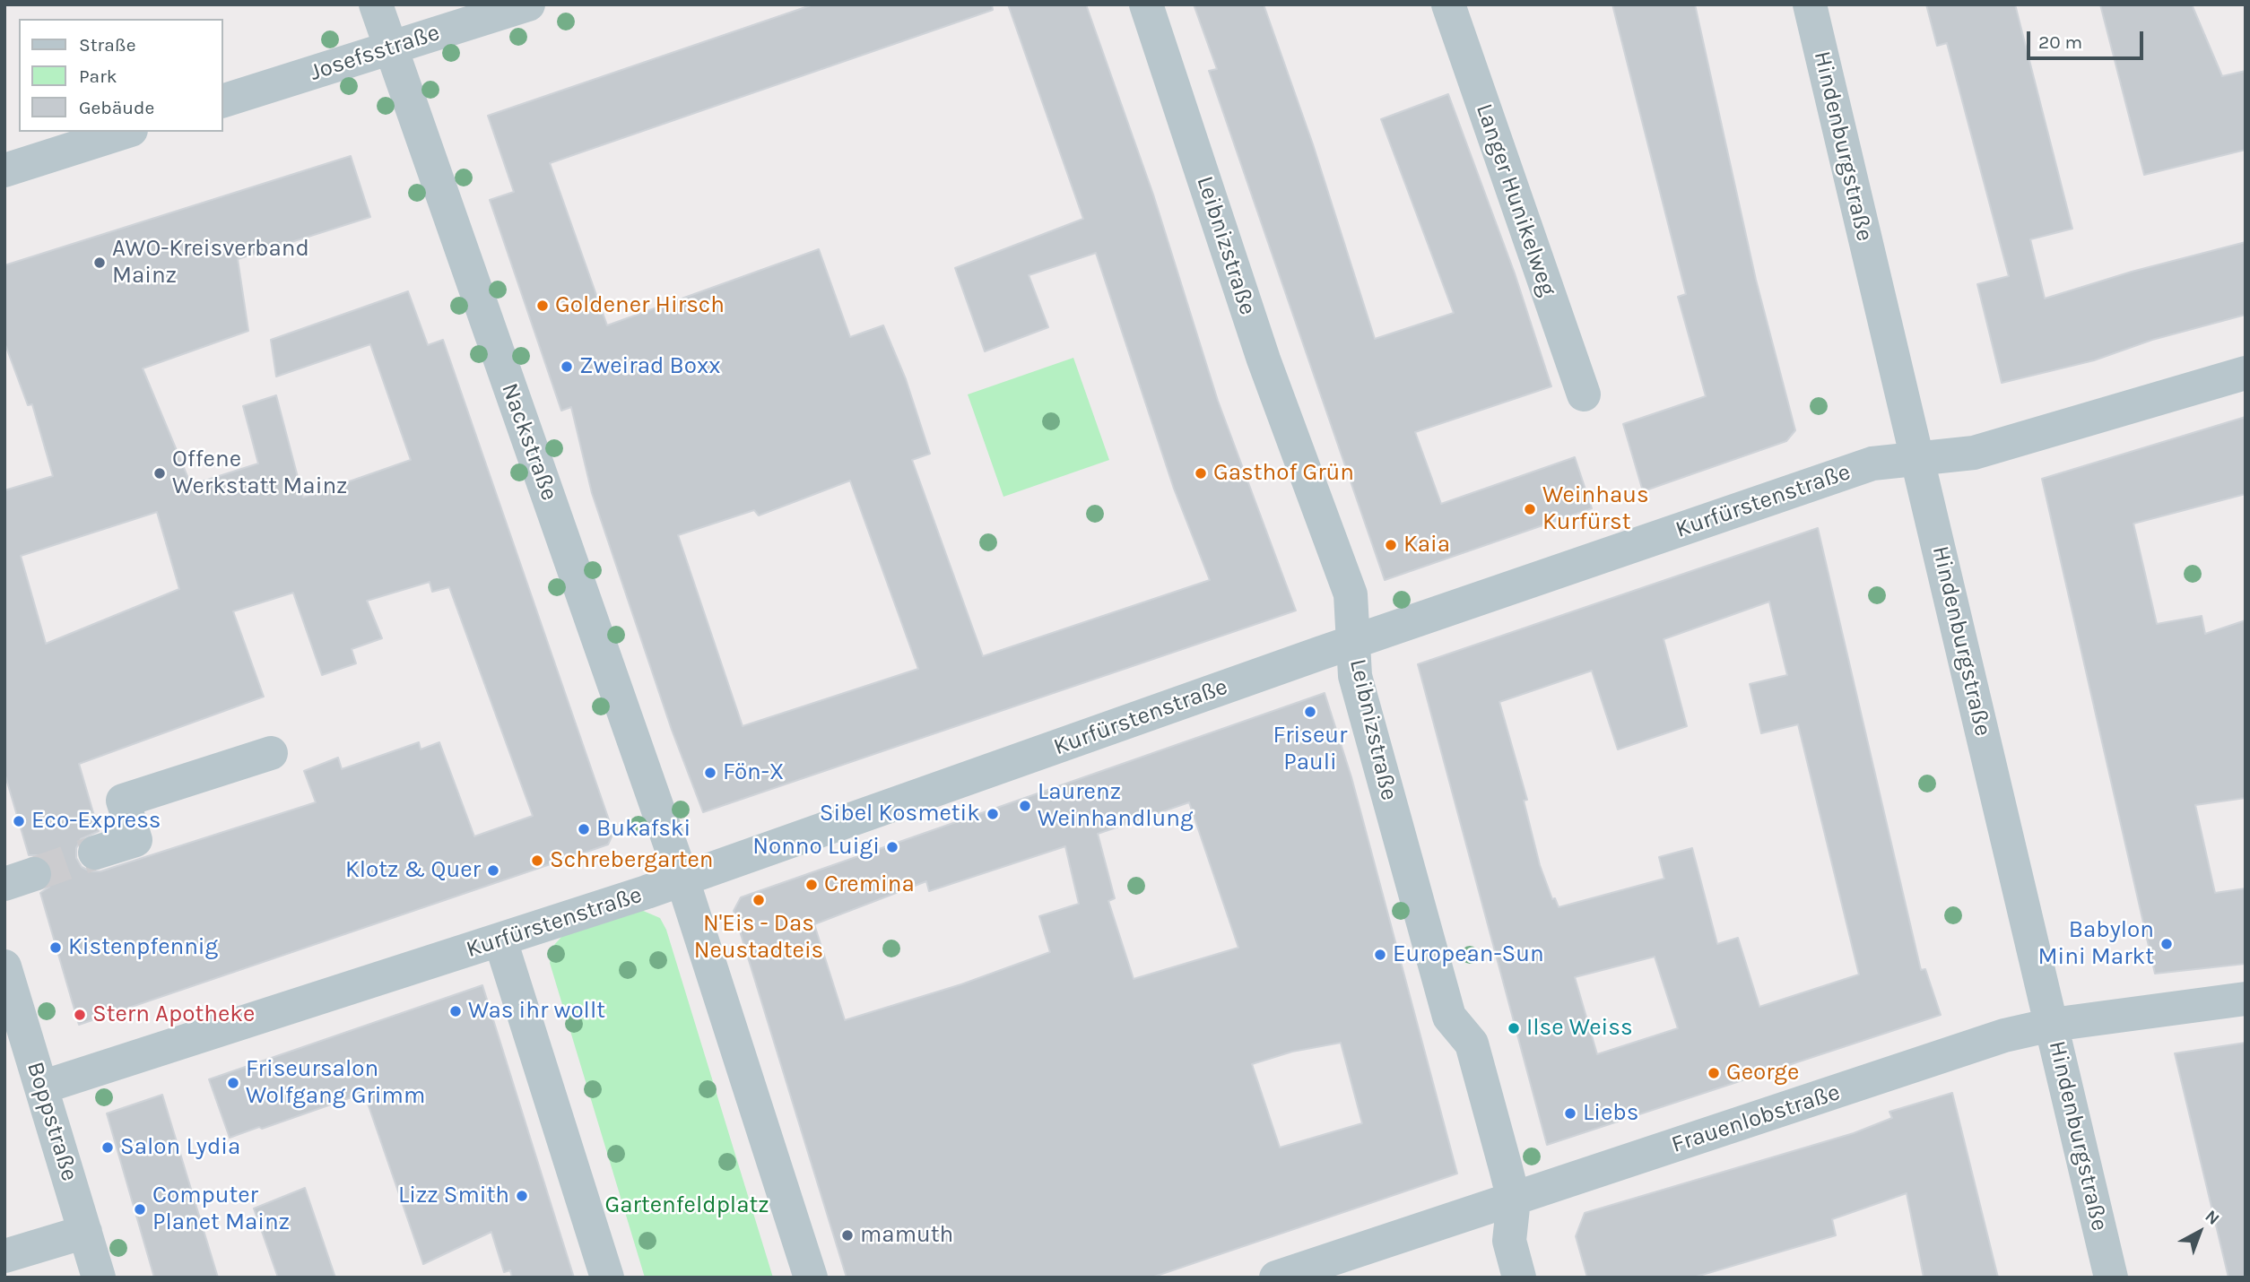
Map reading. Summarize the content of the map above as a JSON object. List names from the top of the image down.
{
  "streets": {
    "street": [
      "Josefsstraße",
      "Hindenburgstraße",
      "Langer Hunikelweg",
      "Leibnizstraße",
      "Nackstraße",
      "Kurfürstenstraße",
      "Frauenlobstraße",
      "Boppstraße"
    ]
  },
  "crossings": [
    ["Josefsstraße", "Nackstraße"],
    ["Hindenburgstraße", "Kurfürstenstraße"],
    ["Hindenburgstraße", "Frauenlobstraße"],
    ["Leibnizstraße", "Kurfürstenstraße"],
    ["Leibnizstraße", "Frauenlobstraße"],
    ["Nackstraße", "Kurfürstenstraße"],
    ["Kurfürstenstraße", "Boppstraße"]
  ],
  "parks": ["Gartenfeldplatz"],
  "places": [
    "AWO-Kreisverband Mainz",
    "Goldener Hirsch",
    "Zweirad Boxx",
    "Offene Werkstatt Mainz",
    "Gasthof Grün",
    "Weinhaus Kurfürst",
    "Kaia",
    "Friseur Pauli",
    "Fön-X",
    "Laurenz Weinhandlung",
    "Sibel Kosmetik",
    "Eco-Express",
    "Bukafski",
    "Nonno Luigi",
    "Schrebergarten",
    "Klotz & Quer",
    "Cremina",
    "N'Eis - Das Neustadteis",
    "Babylon Mini Markt",
    "Kistenpfennig",
    "European-Sun",
    "Was ihr wollt",
    "Stern Apotheke",
    "Ilse Weiss",
    "George",
    "Friseursalon Wolfgang Grimm",
    "Liebs",
    "Salon Lydia",
    "Lizz Smith",
    "Computer Planet Mainz",
    "mamuth"
  ],
  "legend": ["Straße", "Park", "Gebäude"],
  "scale_bar": "20 m",
  "north": "top right"
}
